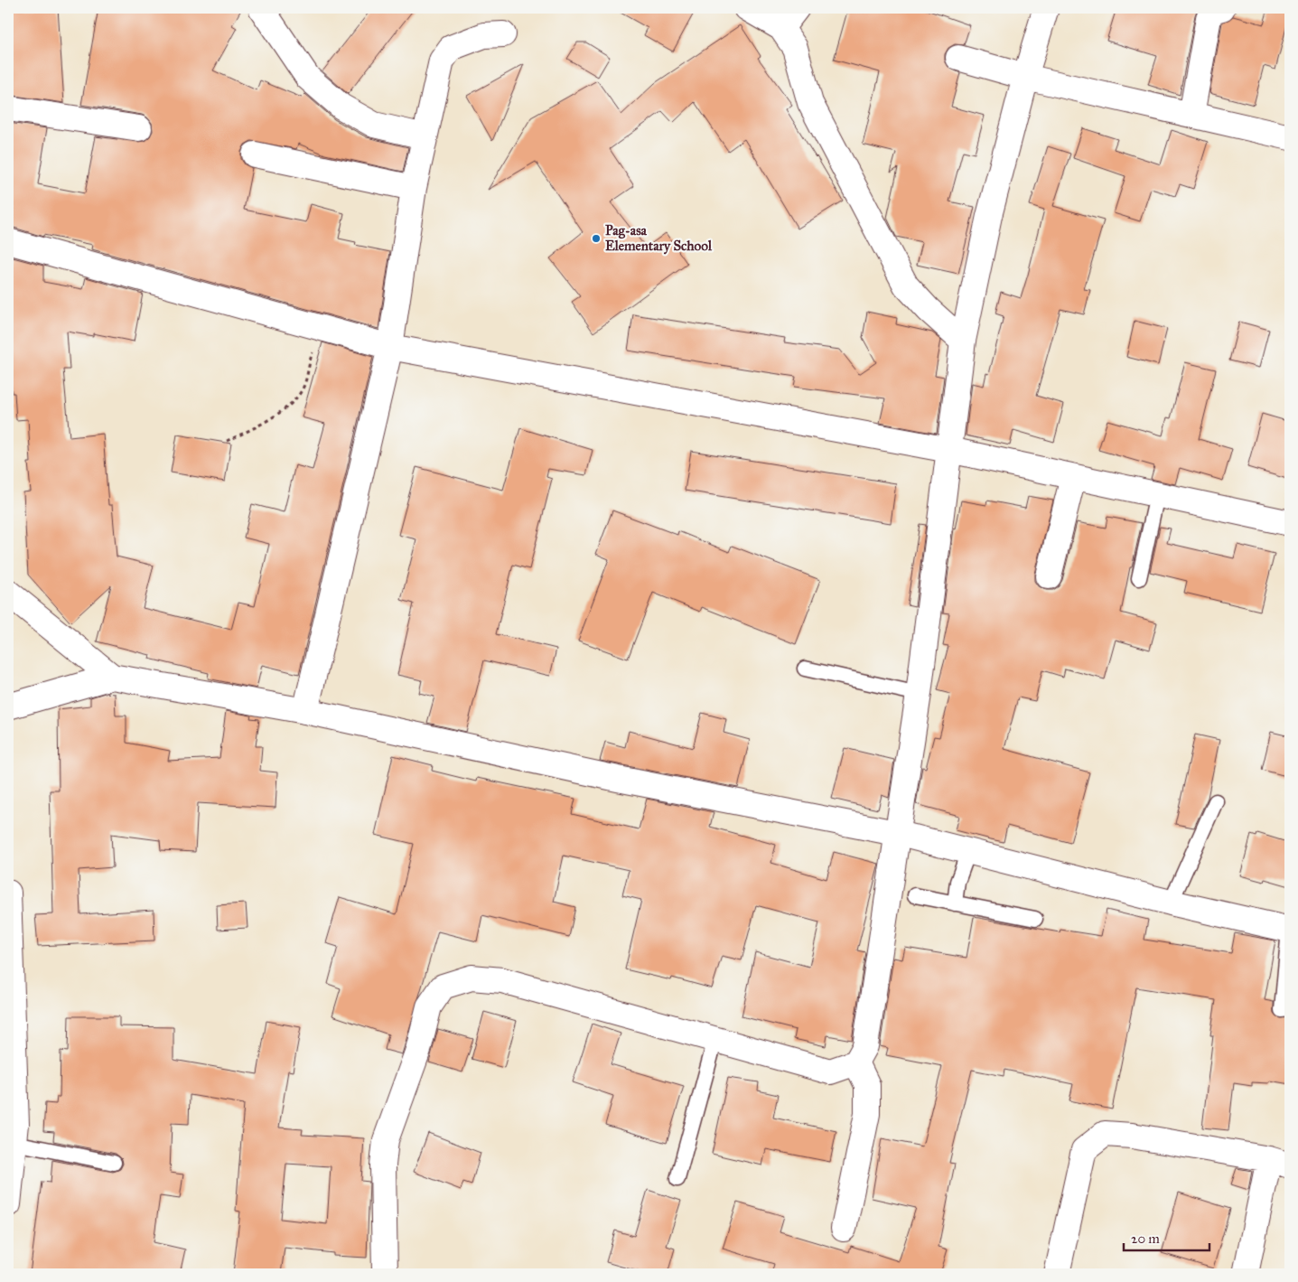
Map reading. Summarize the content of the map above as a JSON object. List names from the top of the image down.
{
  "places": ["Pag-asa Elementary School"],
  "scale_bar": "20 m"
}
